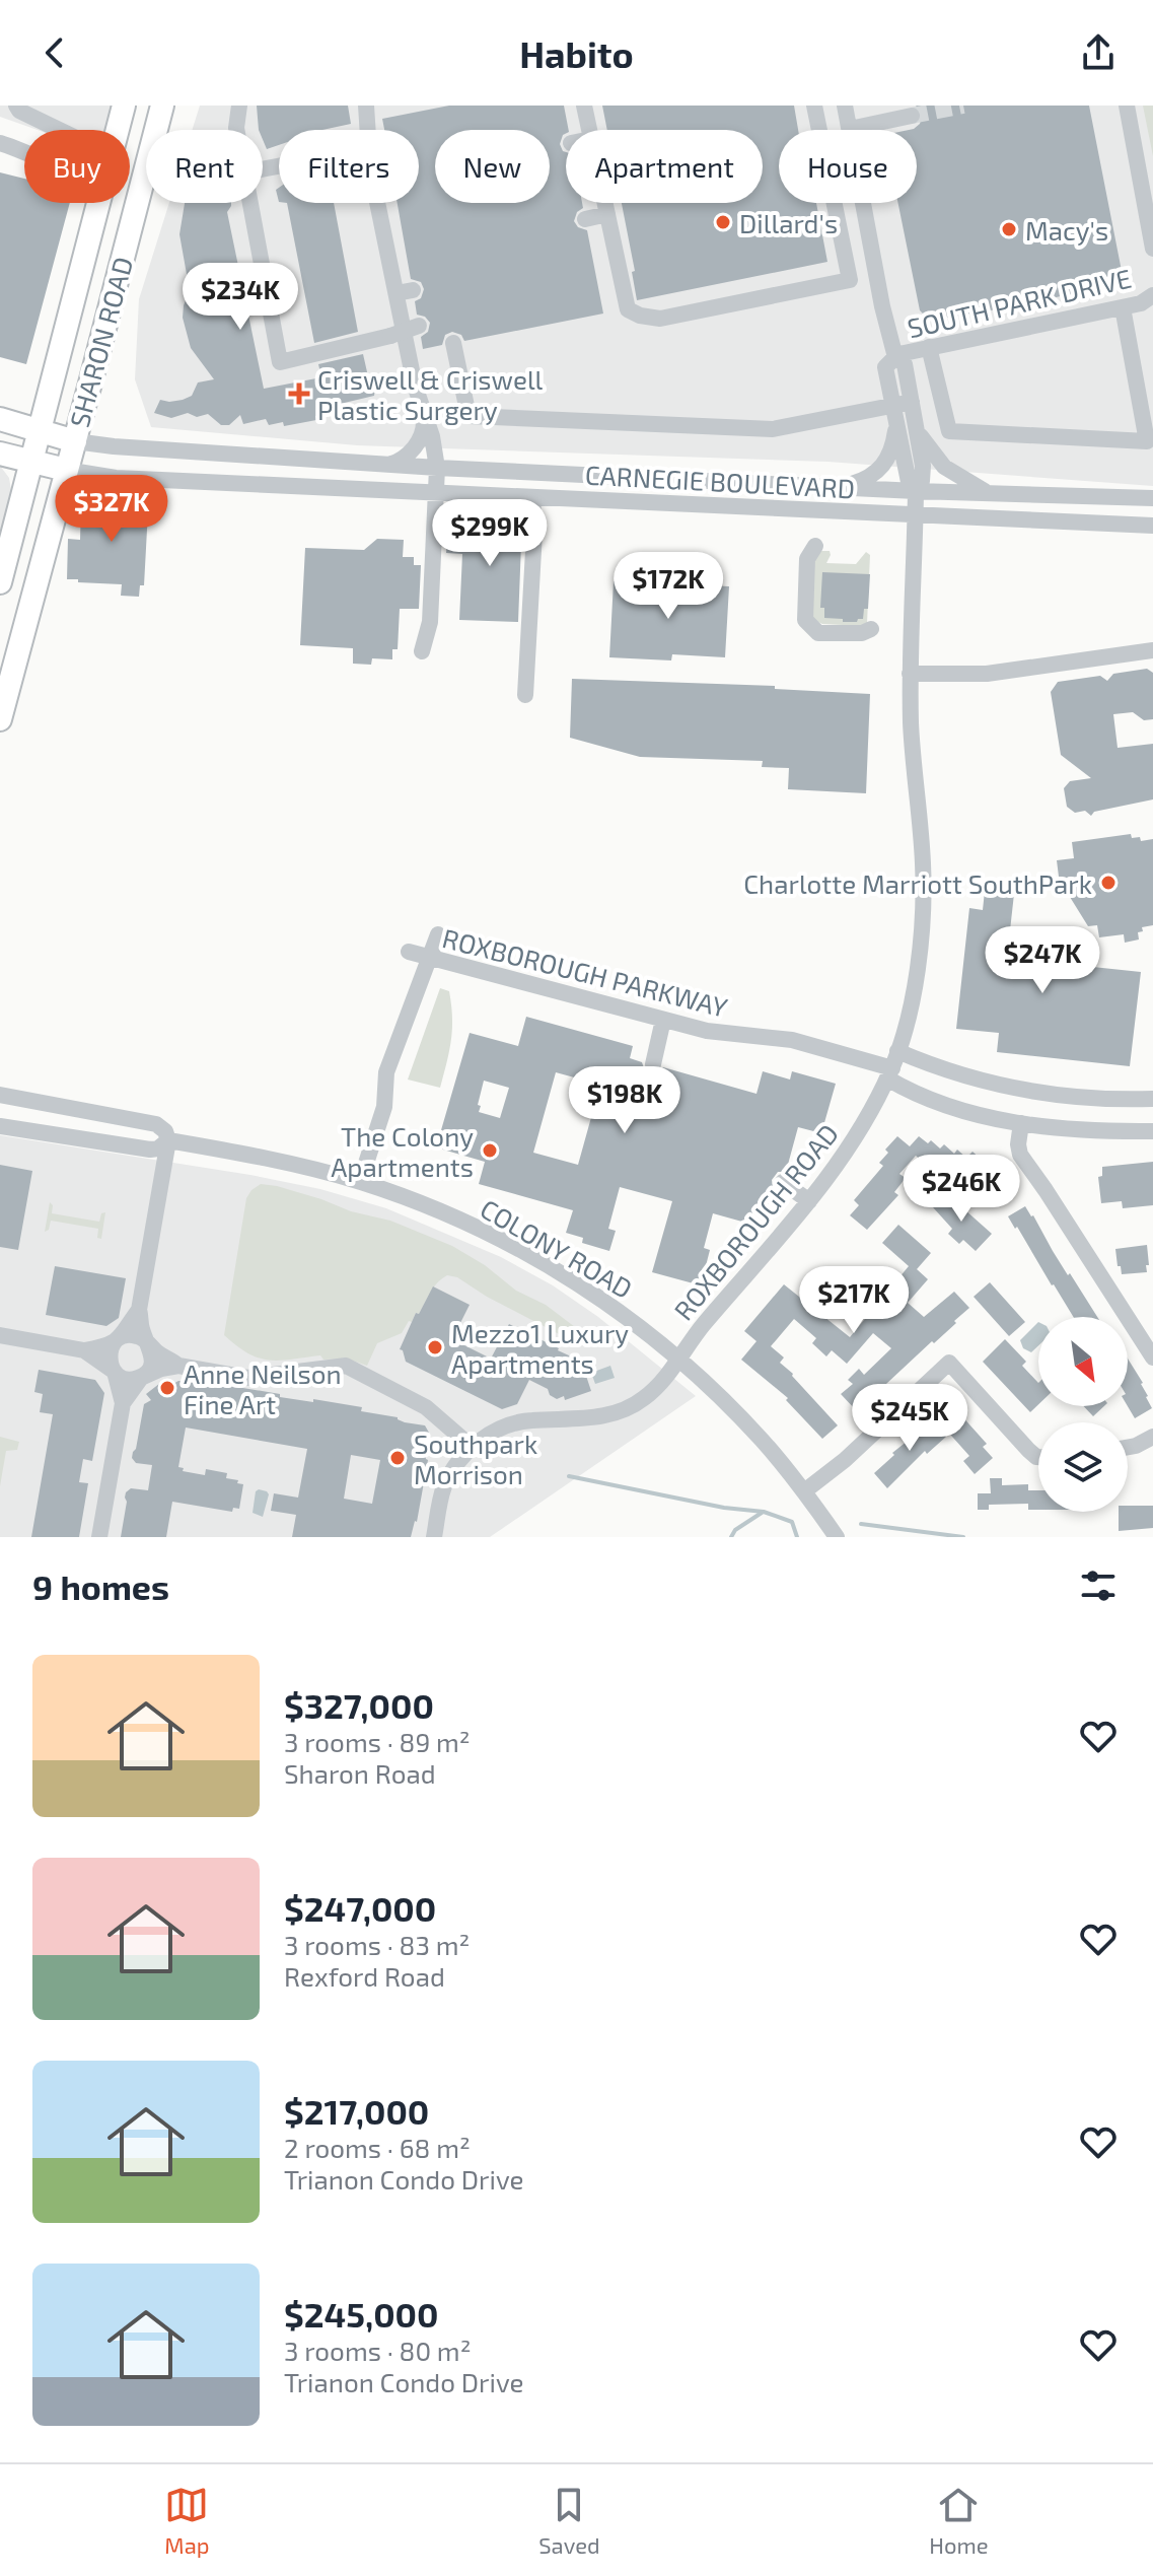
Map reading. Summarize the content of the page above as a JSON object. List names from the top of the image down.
{
  "streets": {
    "main road": ["SHARON ROAD", "CARNEGIE BOULEVARD"],
    "street": [
      "SOUTH PARK DRIVE",
      "ROXBOROUGH PARKWAY",
      "ROXBOROUGH ROAD",
      "COLONY ROAD"
    ]
  },
  "crossings": [
    ["SOUTH PARK DRIVE", "CARNEGIE BOULEVARD"],
    ["SOUTH PARK DRIVE", "ROXBOROUGH ROAD"],
    ["SHARON ROAD", "CARNEGIE BOULEVARD"],
    ["CARNEGIE BOULEVARD", "ROXBOROUGH ROAD"],
    ["ROXBOROUGH PARKWAY", "ROXBOROUGH ROAD"],
    ["ROXBOROUGH ROAD", "COLONY ROAD"]
  ],
  "places": {
    "other": [
      "Dillard's",
      "Macy's",
      "Charlotte Marriott SouthPark",
      "The Colony Apartments",
      "Mezzo1 Luxury Apartments",
      "Anne Neilson Fine Art",
      "Southpark Morrison"
    ],
    "health": ["Criswell & Criswell Plastic Surgery"]
  },
  "north": "bottom right",
  "page": {
    "header": "Habito",
    "chip": [
      "Buy",
      "Rent",
      "Filters",
      "New",
      "Apartment",
      "House"
    ],
    "price": [
      "$234K",
      "$327K",
      "$299K",
      "$172K",
      "$247K",
      "$198K",
      "$246K",
      "$217K",
      "$245K"
    ],
    "heading": "9 homes",
    "list": [
      {
        "name": "$327,000",
        "note": "3 rooms · 89 m² · Sharon Road"
      },
      {
        "name": "$247,000",
        "note": "3 rooms · 83 m² · Rexford Road"
      },
      {
        "name": "$217,000",
        "note": "2 rooms · 68 m² · Trianon Condo Drive"
      },
      {
        "name": "$245,000",
        "note": "3 rooms · 80 m² · Trianon Condo Drive"
      }
    ],
    "tabs": ["Map", "Saved", "Home"]
  }
}
